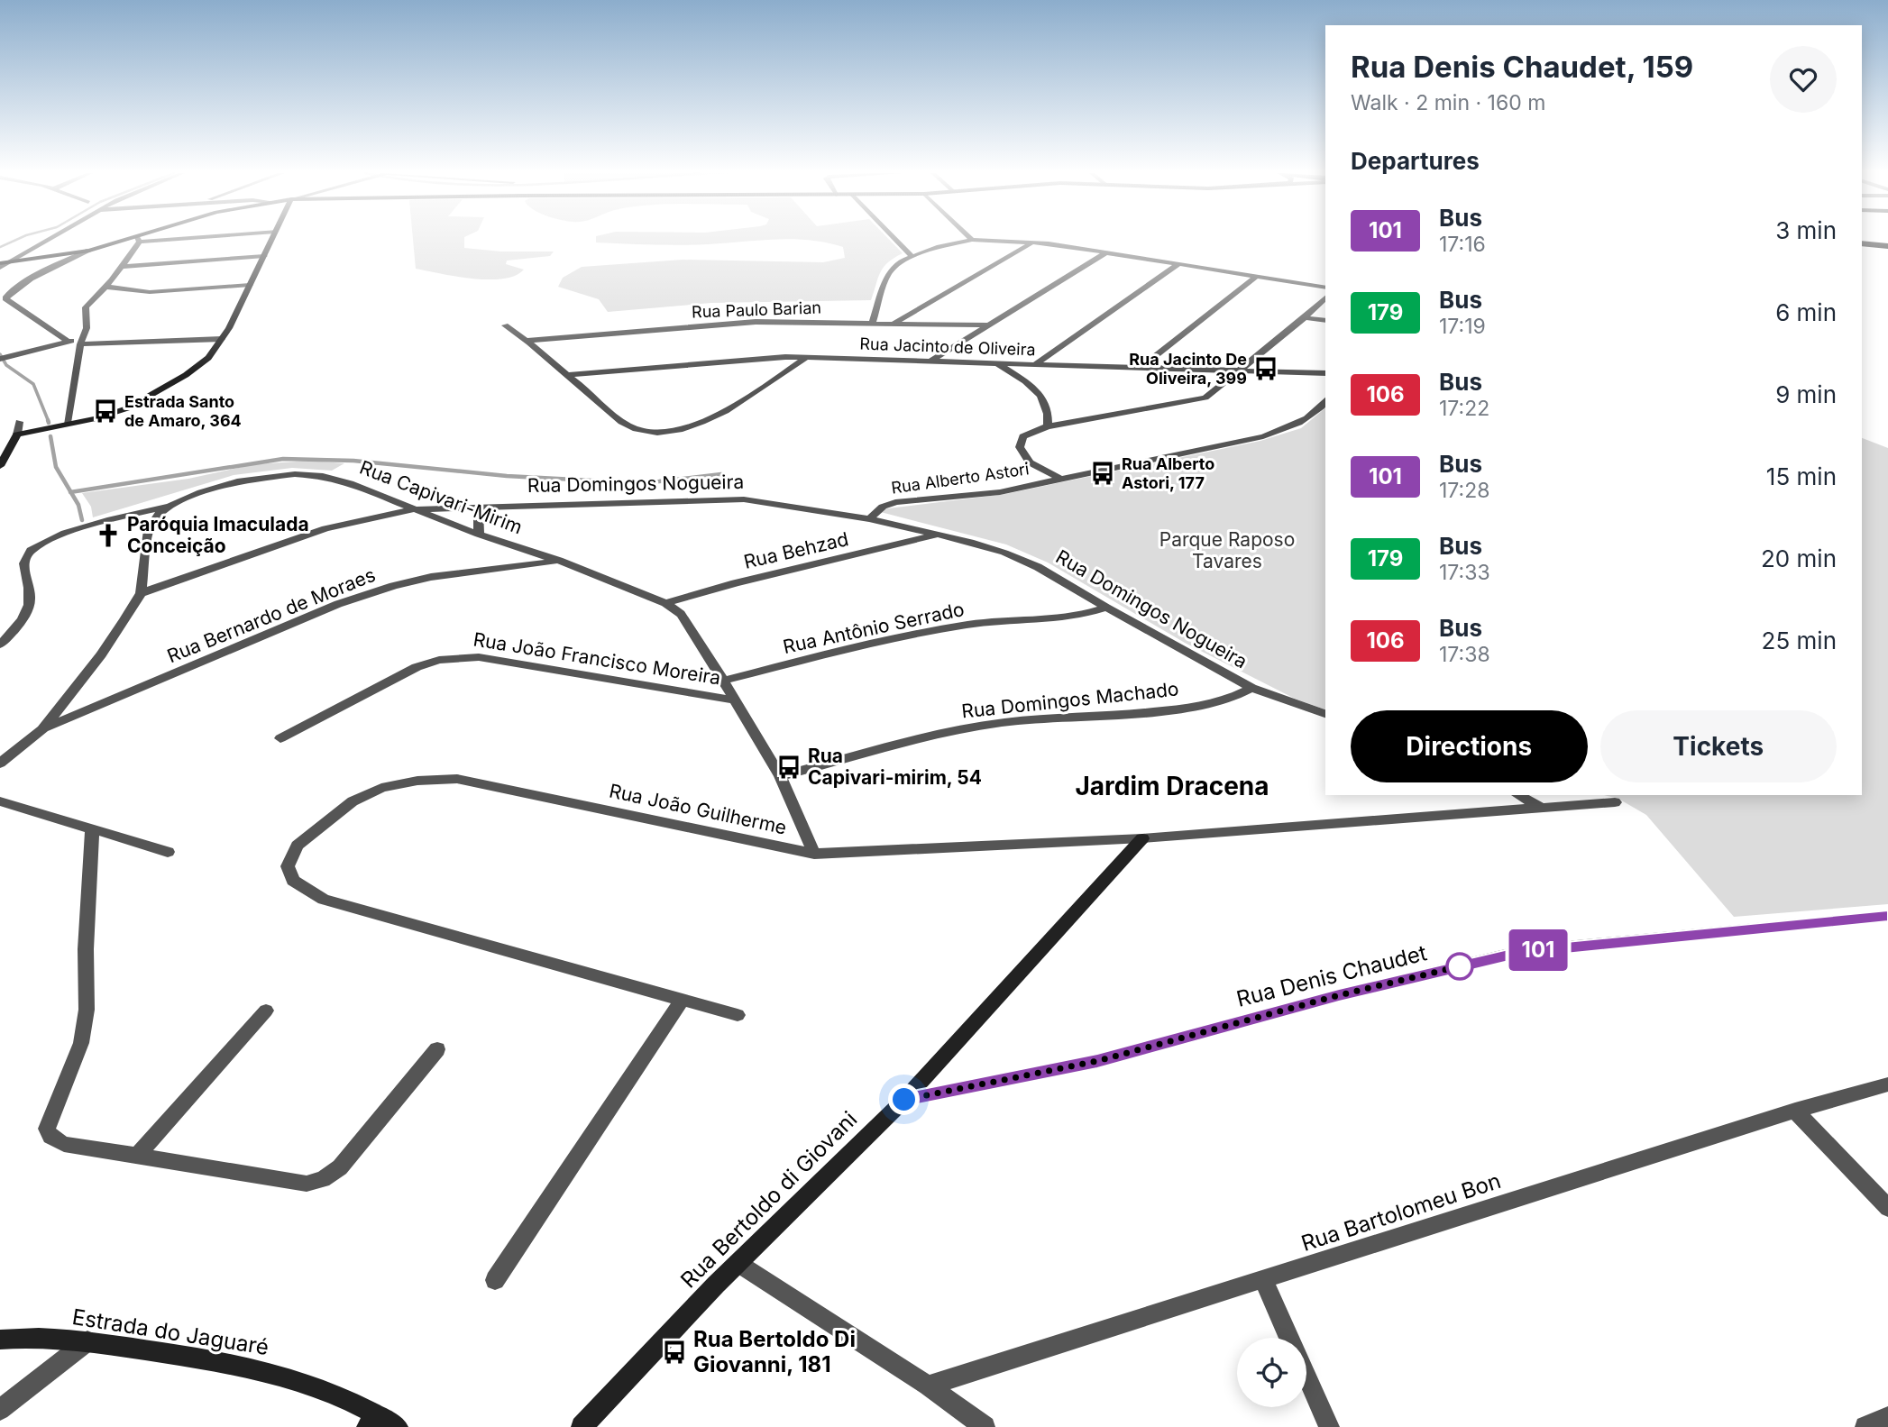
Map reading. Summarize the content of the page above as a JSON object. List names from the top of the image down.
{
  "streets": {
    "street": [
      "Rua Paulo Barian",
      "Rua Jacinto de Oliveira",
      "Rua Alberto Astori",
      "Rua Domingos Nogueira",
      "Rua Capivari-Mirim",
      "Rua Behzad",
      "Rua Bernardo de Moraes",
      "Rua Antônio Serrado",
      "Rua João Francisco Moreira",
      "Rua Domingos Machado",
      "Rua João Guilherme",
      "Rua Denis Chaudet",
      "Rua Bertoldo di Giovani",
      "Rua Bartolomeu Bon",
      "Estrada do Jaguaré"
    ]
  },
  "crossings": [
    ["Rua Alberto Astori", "Rua Domingos Nogueira"],
    ["Rua Domingos Nogueira", "Rua Capivari-Mirim"],
    ["Rua Domingos Nogueira", "Rua Behzad"],
    ["Rua Domingos Nogueira", "Rua Antônio Serrado"],
    ["Rua Domingos Nogueira", "Rua Domingos Machado"],
    ["Rua Capivari-Mirim", "Rua Behzad"],
    ["Rua Capivari-Mirim", "Rua Bernardo de Moraes"],
    ["Rua Capivari-Mirim", "Rua Antônio Serrado"],
    ["Rua Capivari-Mirim", "Rua João Francisco Moreira"],
    ["Rua Capivari-Mirim", "Rua Domingos Machado"],
    ["Rua Capivari-Mirim", "Rua João Guilherme"],
    ["Rua João Guilherme", "Rua Bertoldo di Giovani"],
    ["Rua Denis Chaudet", "Rua Bertoldo di Giovani"]
  ],
  "districts": ["Jardim Dracena"],
  "parks": ["Parque Raposo Tavares"],
  "places": {
    "bus stop": [
      "Rua Jacinto De Oliveira, 399",
      "Estrada Santo de Amaro, 364",
      "Rua Alberto Astori, 177",
      "Rua Capivari-mirim, 54",
      "Rua Bertoldo Di Giovanni, 181"
    ],
    "church": ["Paróquia Imaculada Conceição"]
  },
  "lines": ["bus line 101"],
  "page": {
    "on_map": "101",
    "heading": [
      ["Rua Denis Chaudet, 159", "Walk · 2 min · 160 m"],
      "Departures"
    ],
    "list": [
      {
        "mark": "101",
        "name": "Bus",
        "note": "17:16",
        "value": "3 min"
      },
      {
        "mark": "179",
        "name": "Bus",
        "note": "17:19",
        "value": "6 min"
      },
      {
        "mark": "106",
        "name": "Bus",
        "note": "17:22",
        "value": "9 min"
      },
      {
        "mark": "101",
        "name": "Bus",
        "note": "17:28",
        "value": "15 min"
      },
      {
        "mark": "179",
        "name": "Bus",
        "note": "17:33",
        "value": "20 min"
      },
      {
        "mark": "106",
        "name": "Bus",
        "note": "17:38",
        "value": "25 min"
      }
    ],
    "buttons": ["Directions", "Tickets"]
  }
}
